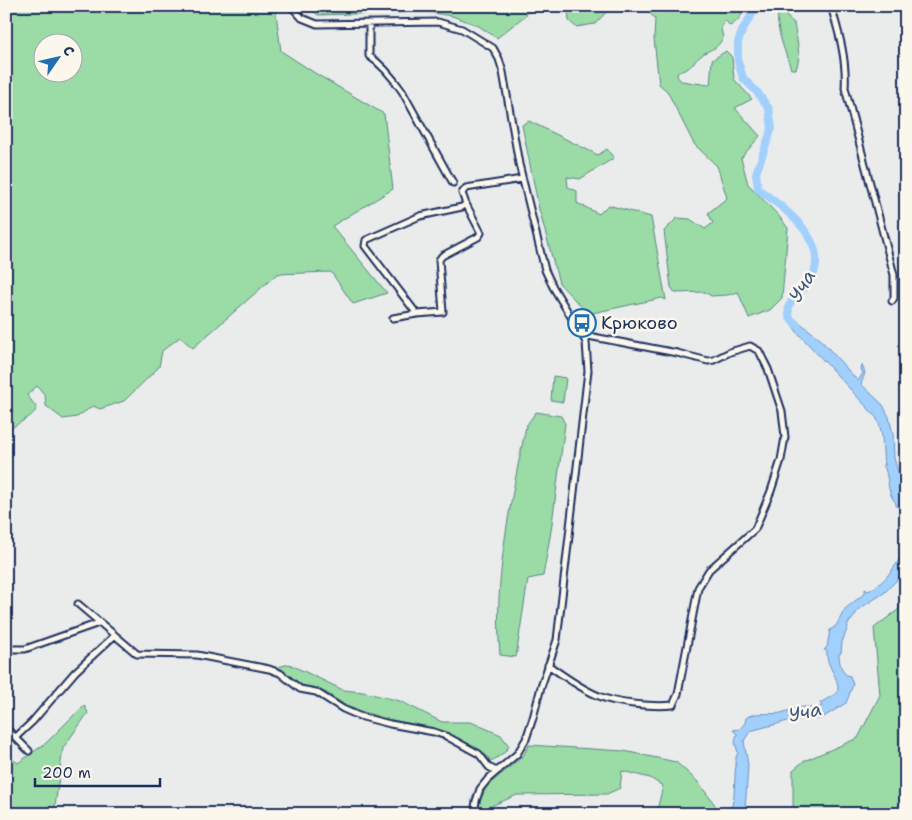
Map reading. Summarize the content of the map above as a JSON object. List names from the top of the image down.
{
  "water": ["Уча"],
  "places": {
    "bus stop": ["Крюково"]
  },
  "scale_bar": "200 m",
  "north": "top right"
}
